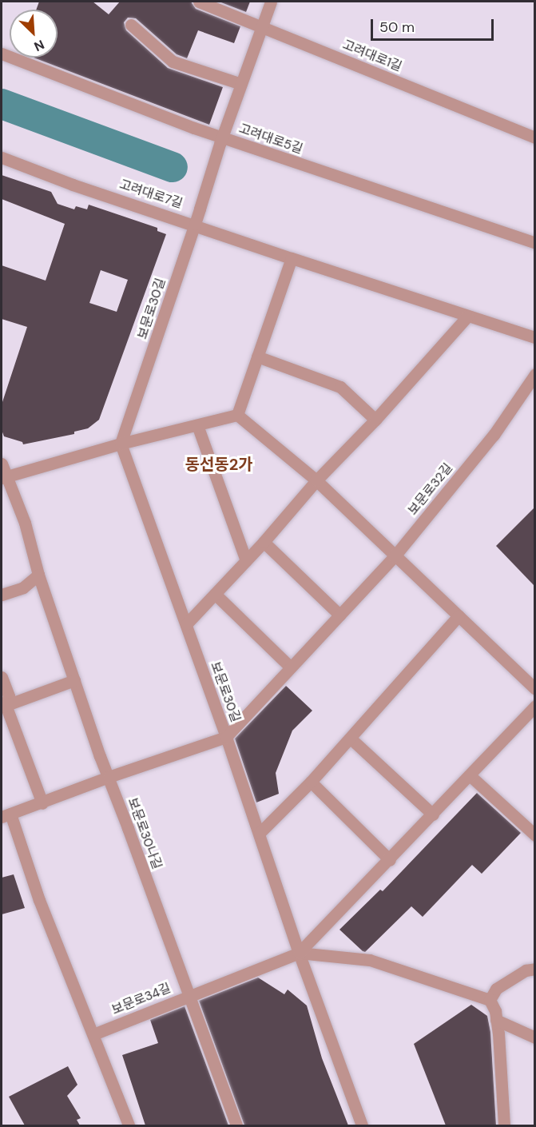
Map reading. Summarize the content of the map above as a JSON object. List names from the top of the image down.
{
  "streets": {
    "street": [
      "고려대로1길",
      "고려대로5길",
      "고려대로7길",
      "보문로30길",
      "보문로32길",
      "보문로30나길",
      "보문로34길"
    ]
  },
  "crossings": [
    ["고려대로5길", "보문로30길"],
    ["고려대로7길", "보문로30길"],
    ["보문로30길", "보문로32길"],
    ["보문로30길", "보문로34길"],
    ["보문로32길", "보문로30나길"],
    ["보문로30나길", "보문로34길"]
  ],
  "districts": ["동선동2가"],
  "scale_bar": "50 m",
  "north": "bottom right"
}
